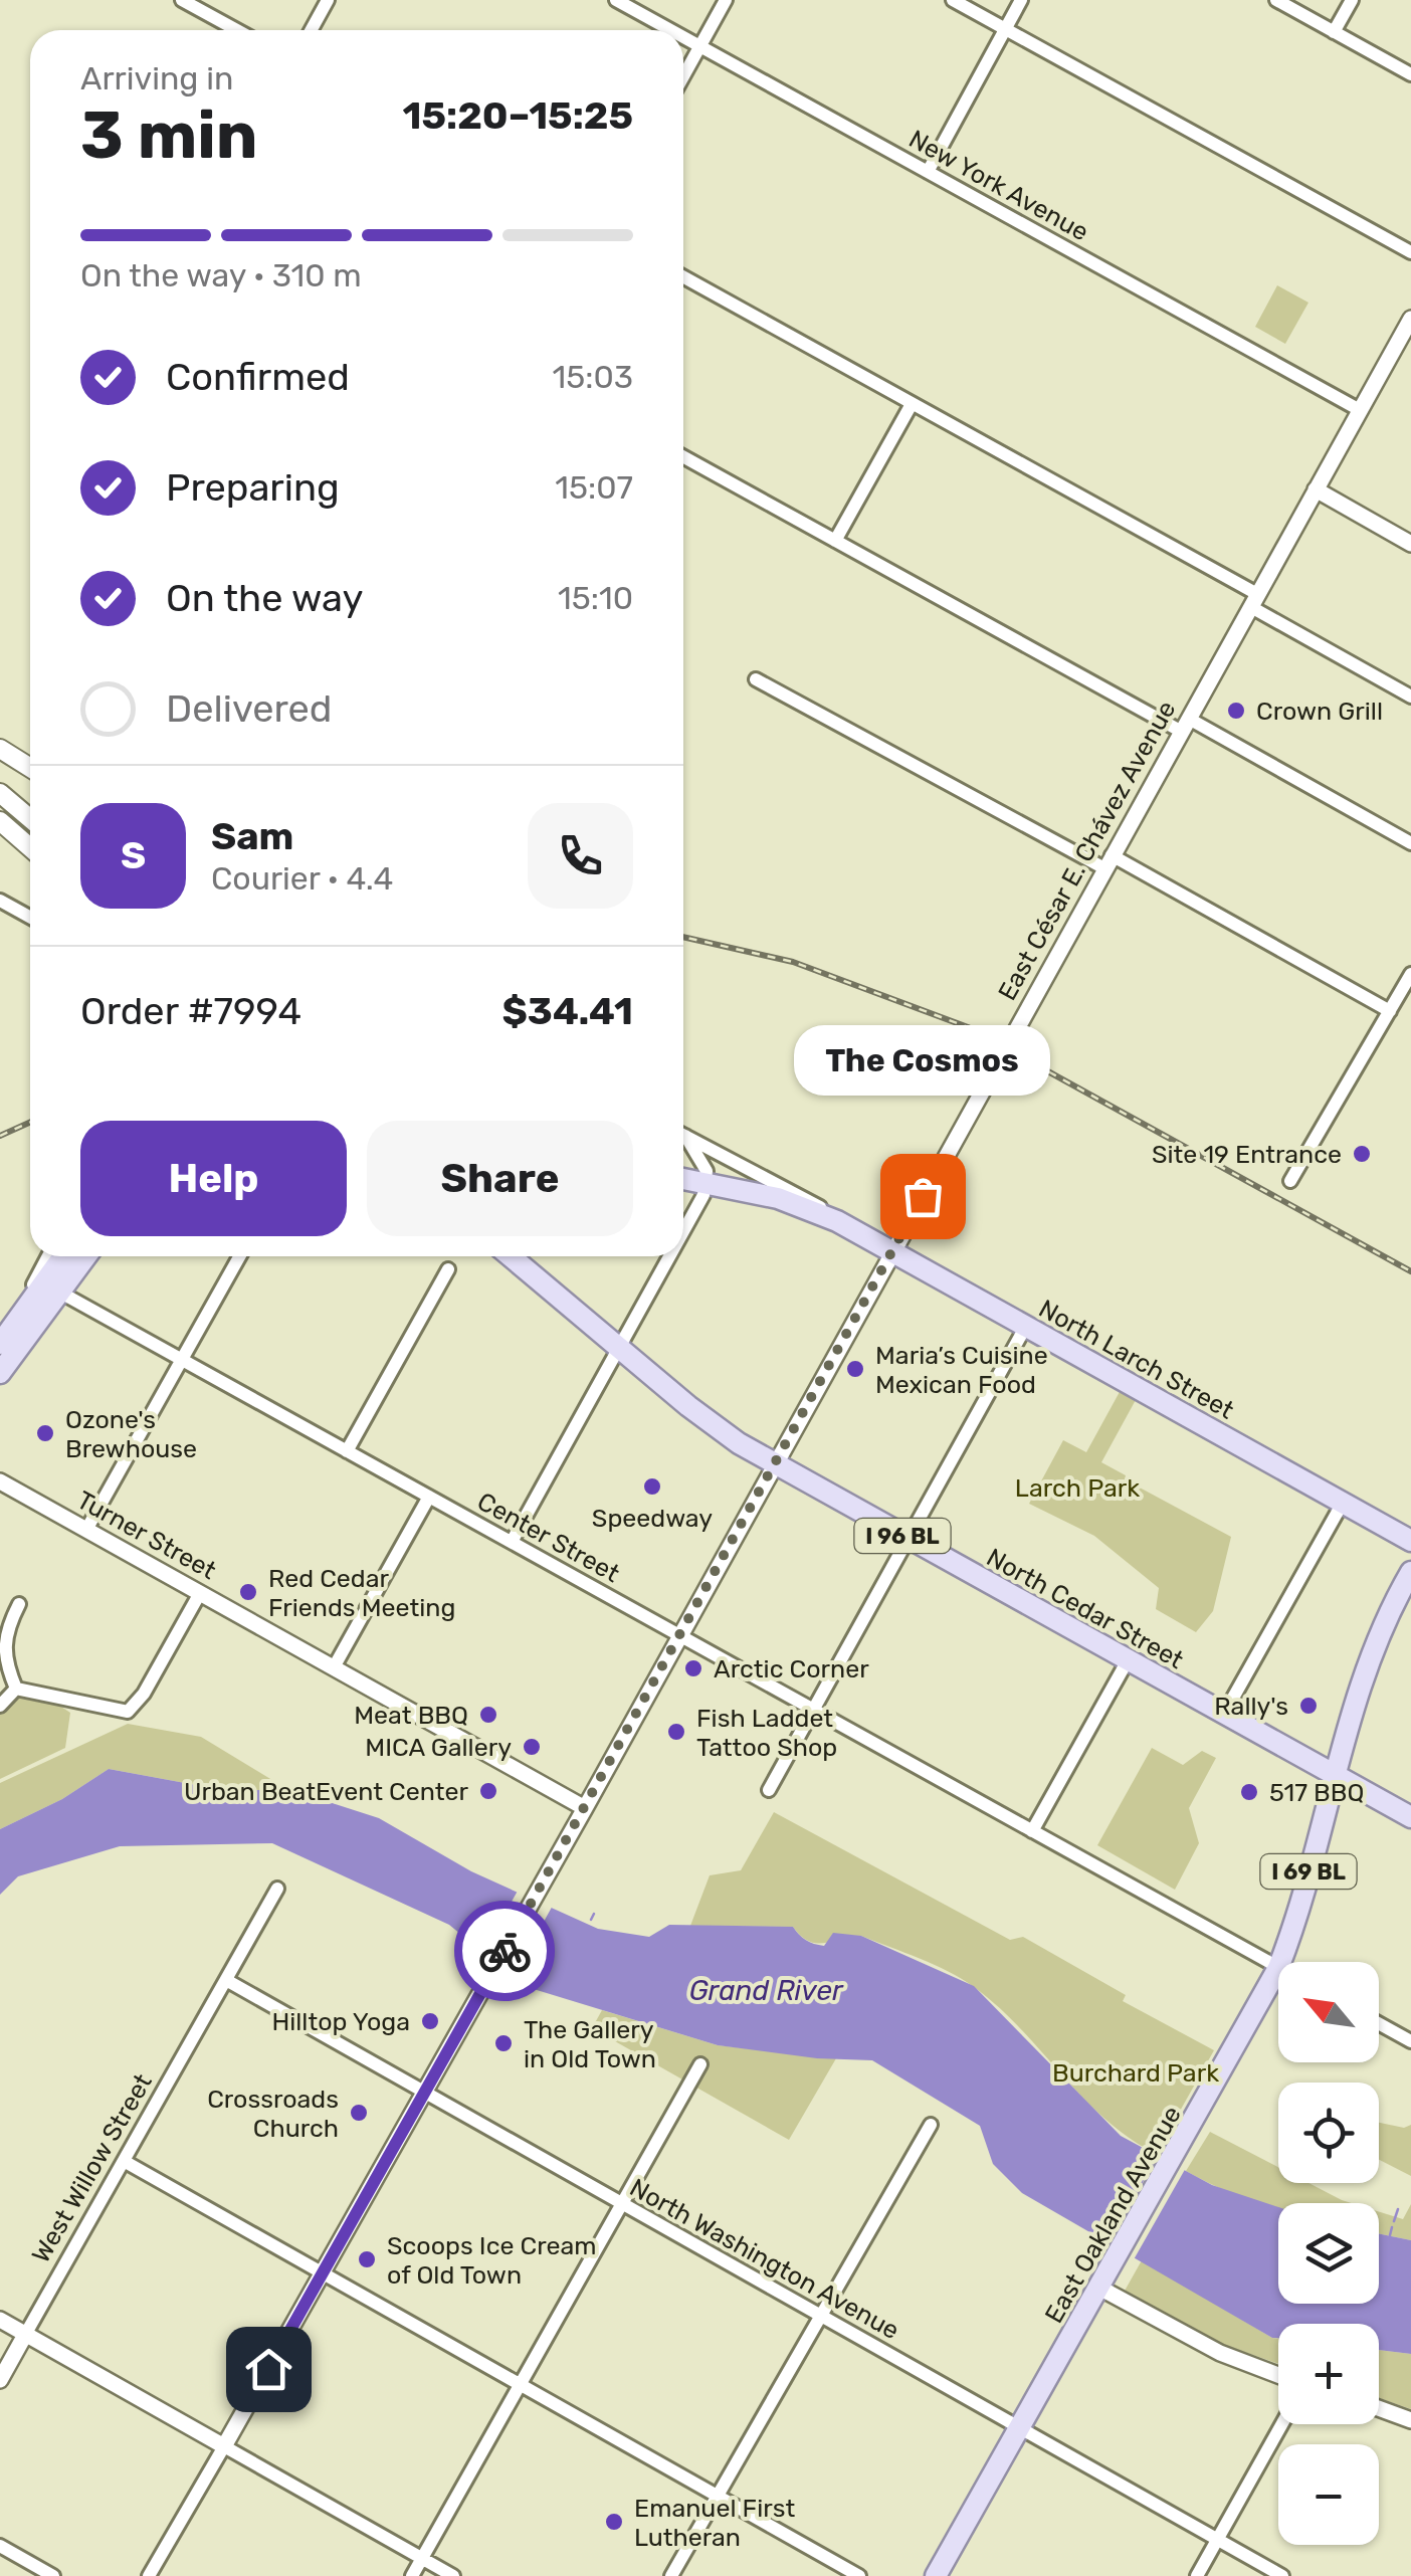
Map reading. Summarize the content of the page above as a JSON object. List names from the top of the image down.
{
  "streets": {
    "main road": [
      "North Larch Street",
      "I 96 BL",
      "North Cedar Street",
      "I 69 BL",
      "East Oakland Avenue"
    ],
    "street": [
      "New York Avenue",
      "East César E. Chávez Avenue",
      "Turner Street",
      "Center Street",
      "West Willow Street",
      "North Washington Avenue"
    ]
  },
  "crossings": [
    ["New York Avenue", "East César E. Chávez Avenue"],
    ["East César E. Chávez Avenue", "North Larch Street"],
    ["East César E. Chávez Avenue", "Turner Street"],
    ["East César E. Chávez Avenue", "Center Street"],
    ["East César E. Chávez Avenue", "North Cedar Street"],
    ["East César E. Chávez Avenue", "North Washington Avenue"],
    ["Center Street", "East Oakland Avenue"],
    ["North Cedar Street", "East Oakland Avenue"],
    ["I 69 BL", "East Oakland Avenue"],
    ["I 69 BL", "North Washington Avenue"],
    ["West Willow Street", "North Washington Avenue"],
    ["East Oakland Avenue", "North Washington Avenue"]
  ],
  "water": ["Grand River"],
  "parks": ["Larch Park", "Burchard Park"],
  "places": [
    "Crown Grill",
    "Site 19 Entrance",
    "The Cosmos",
    "Maria’s Cuisine Mexican Food",
    "Ozone's Brewhouse",
    "Speedway",
    "Red Cedar Friends Meeting",
    "Arctic Corner",
    "Rally's",
    "Meat BBQ",
    "Fish Laddet Tattoo Shop",
    "MICA Gallery",
    "Urban BeatEvent Center",
    "517 BBQ",
    "Hilltop Yoga",
    "The Gallery in Old Town",
    "Crossroads Church",
    "Scoops Ice Cream of Old Town",
    "Emanuel First Lutheran"
  ],
  "north": "top left",
  "page": {
    "heading": ["3 min", "Arriving in", "15:20–15:25"],
    "panel": [
      "Sam",
      "Courier · 4.4",
      "Order #7994",
      "$34.41"
    ],
    "bar": "On the way · 310 m",
    "list": [
      ["Confirmed", "15:03"],
      ["Preparing", "15:07"],
      ["On the way", "15:10"],
      "Delivered"
    ],
    "round": "S",
    "bubble": "The Cosmos",
    "buttons": ["Help", "Share"],
    "map_buttons": ["+", "−"]
  }
}
